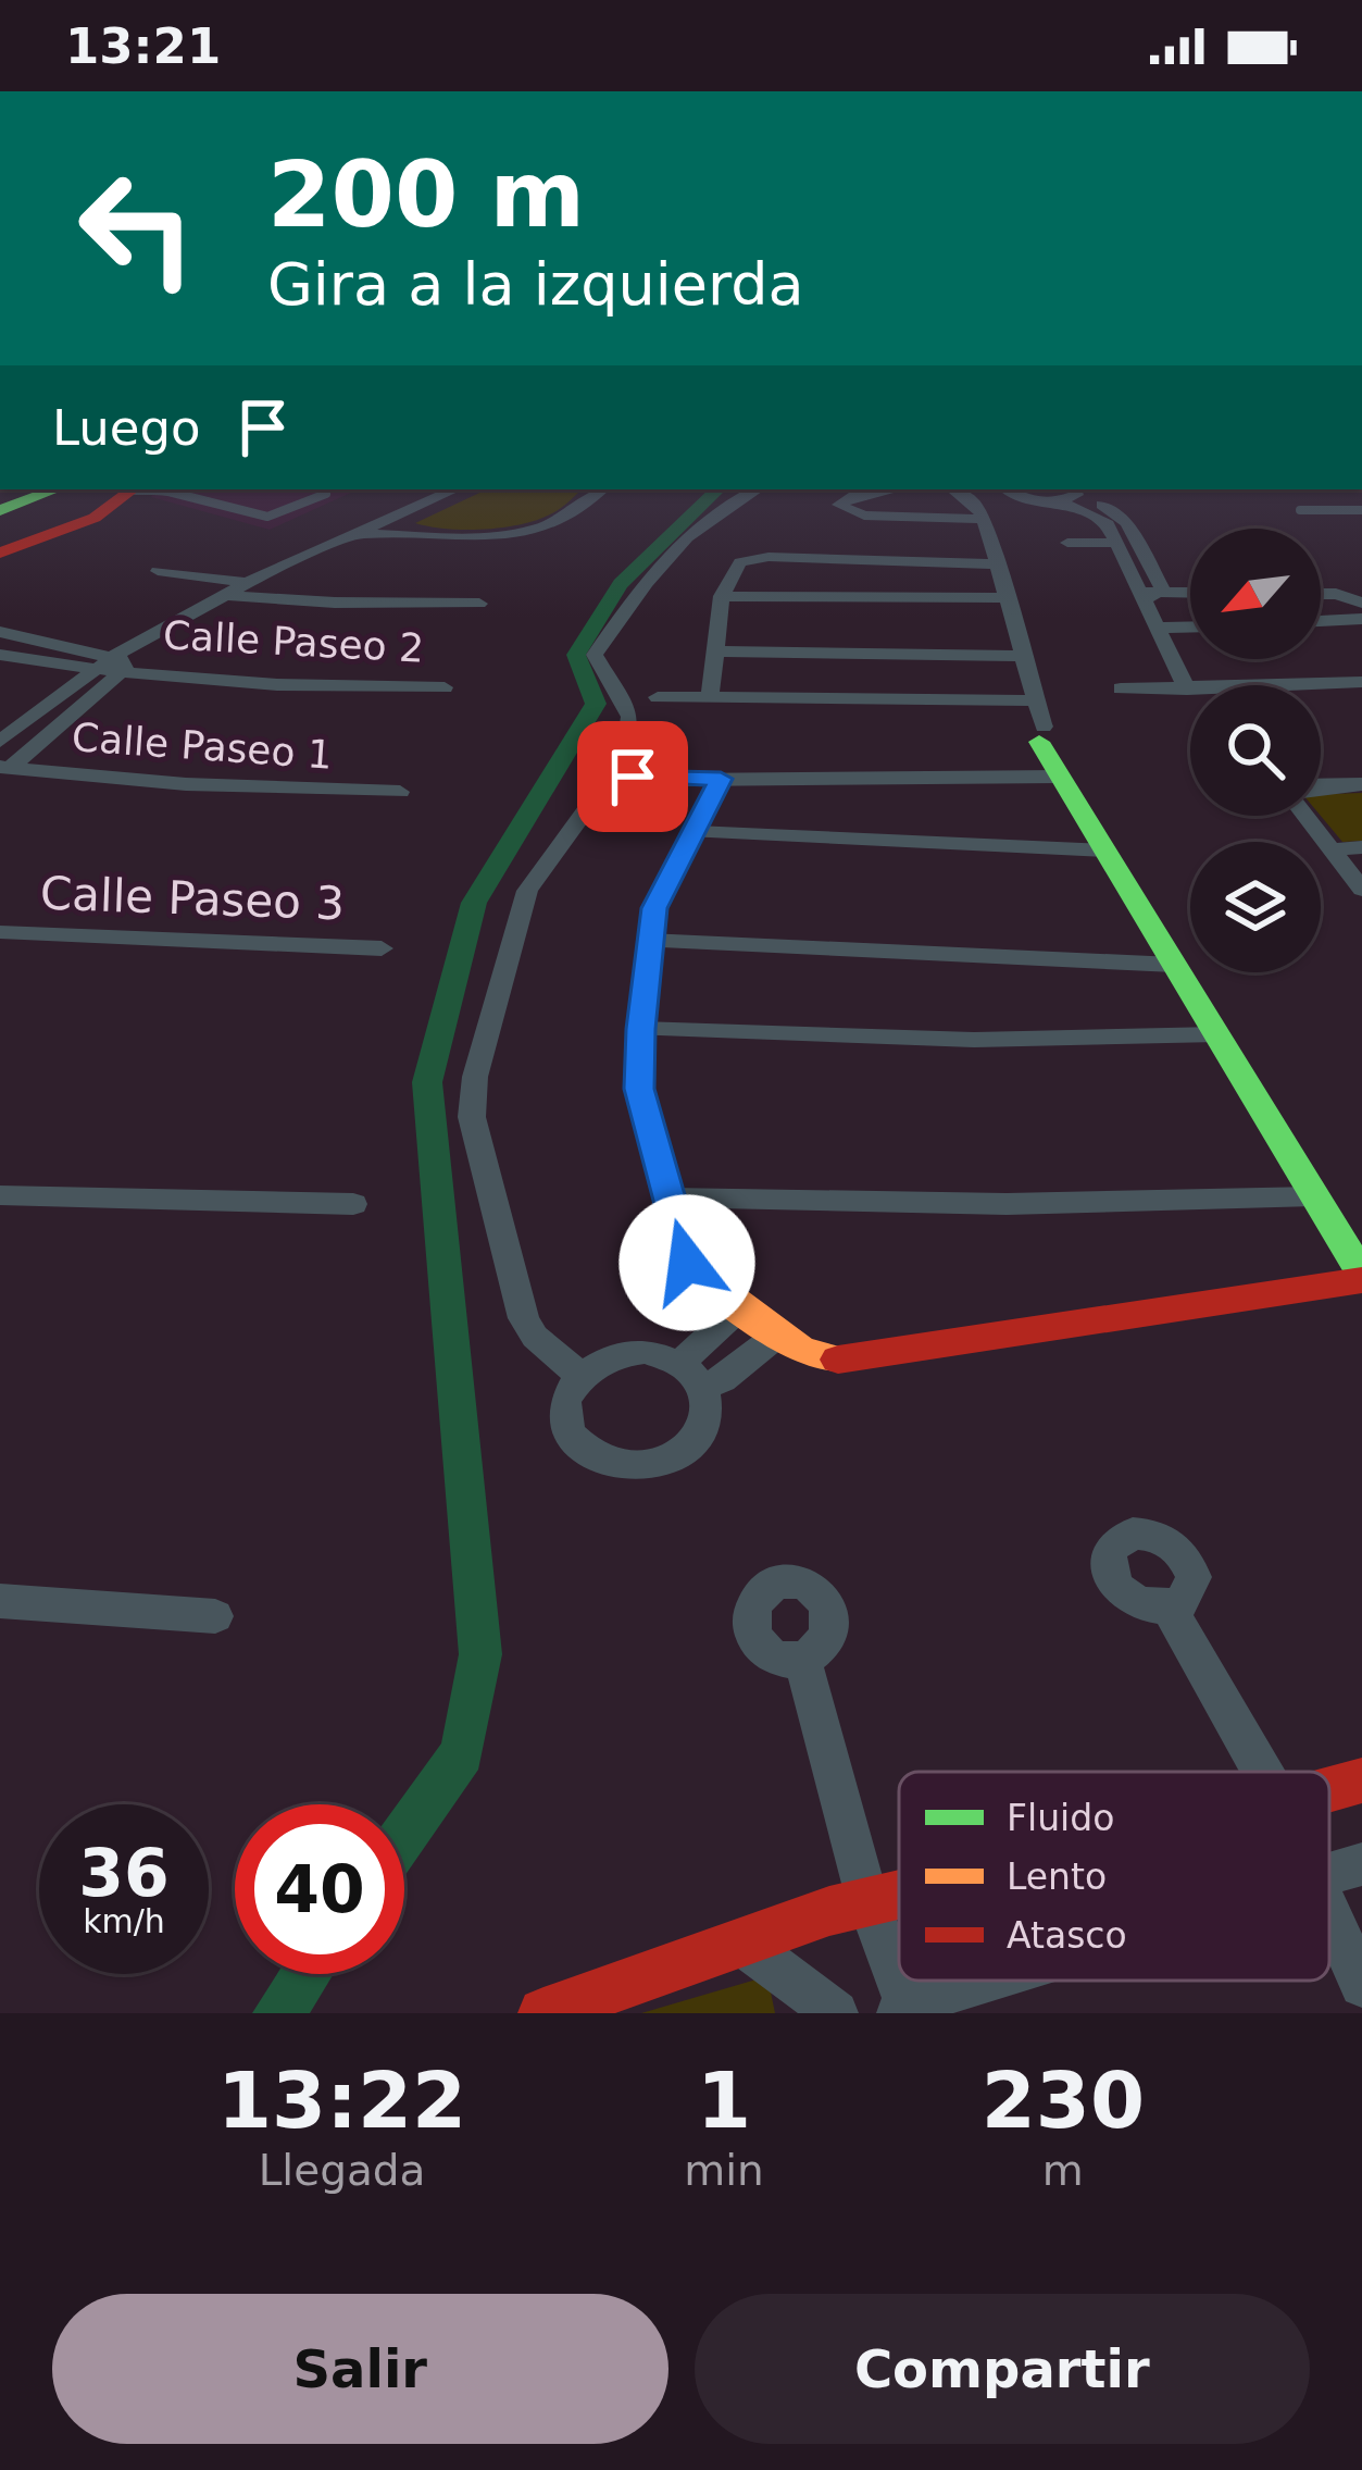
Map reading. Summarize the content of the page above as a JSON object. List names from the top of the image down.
{
  "streets": {
    "street": ["Calle Paseo 2", "Calle Paseo 1", "Calle Paseo 3"]
  },
  "legend": ["Fluido", "Lento", "Atasco"],
  "north": "bottom left",
  "page": {
    "status": "13:21",
    "turn": ["200 m", "Gira a la izquierda"],
    "then": "Luego",
    "speed": "36 km/h",
    "limit": "40",
    "eta": [
      "13:22",
      "Llegada",
      "1",
      "min",
      "230",
      "m"
    ],
    "buttons": ["Salir", "Compartir"]
  }
}
